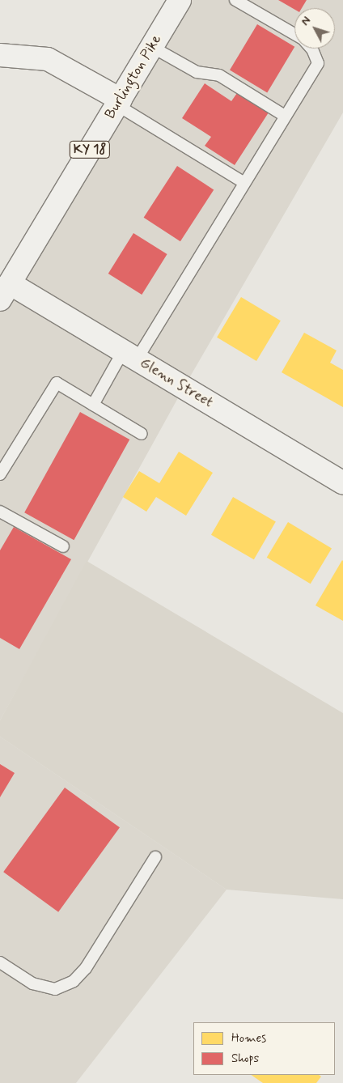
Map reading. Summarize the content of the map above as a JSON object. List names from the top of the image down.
{
  "streets": {
    "street": ["Burlington Pike", "KY 18", "Glenn Street"]
  },
  "crossings": [
    ["Burlington Pike", "Glenn Street"]
  ],
  "legend": ["Homes", "Shops"],
  "north": "top left"
}
